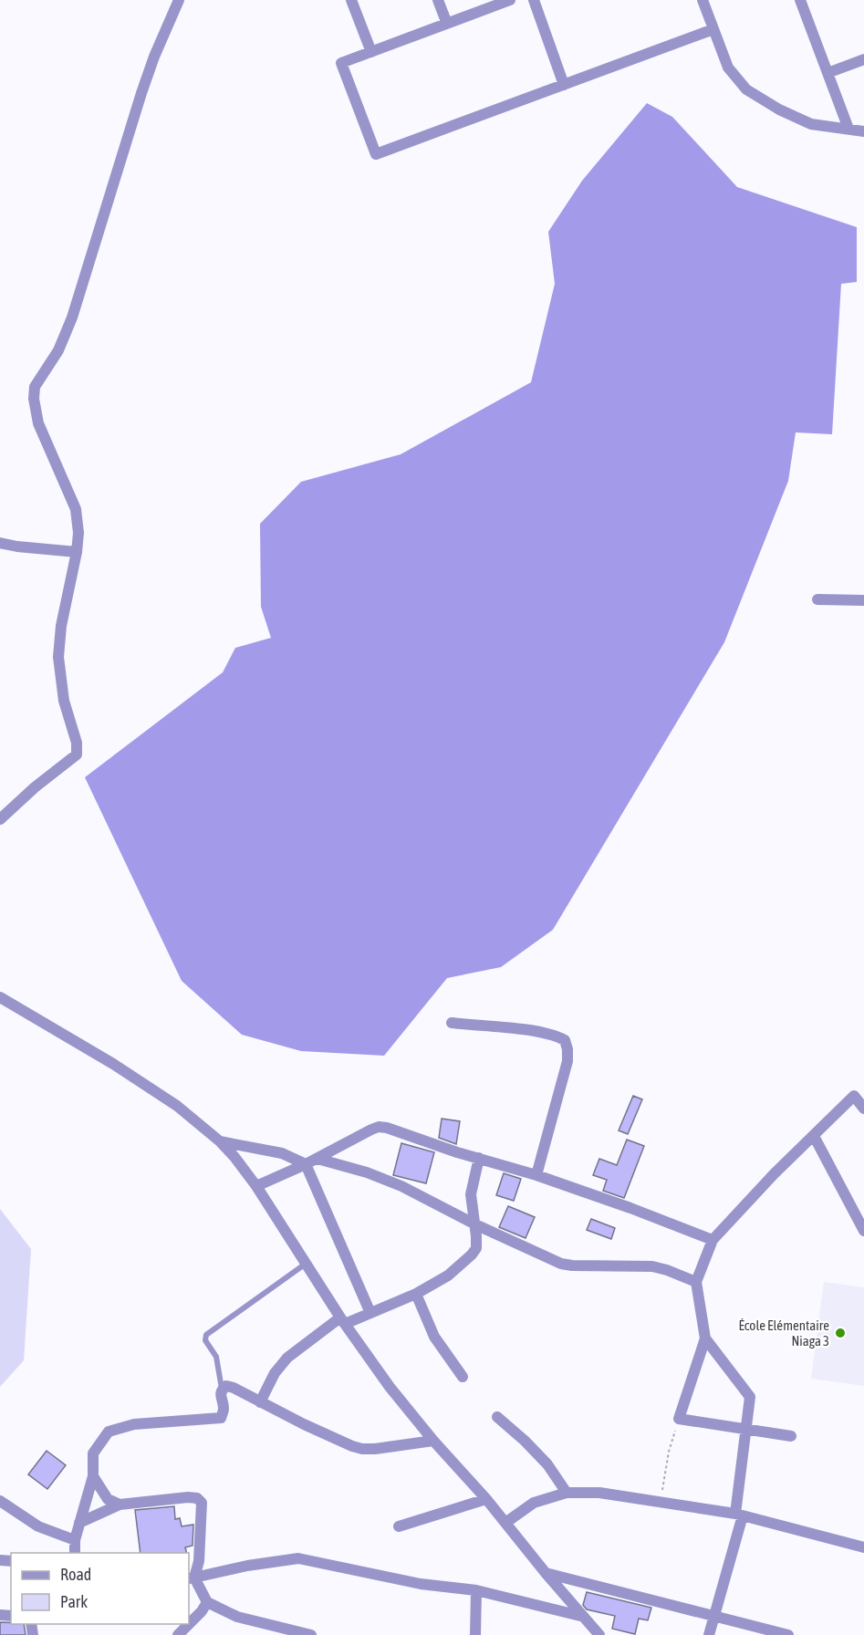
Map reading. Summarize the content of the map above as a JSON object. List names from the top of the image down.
{
  "places": ["École Elémentaire Niaga 3"],
  "legend": ["Road", "Park"]
}
